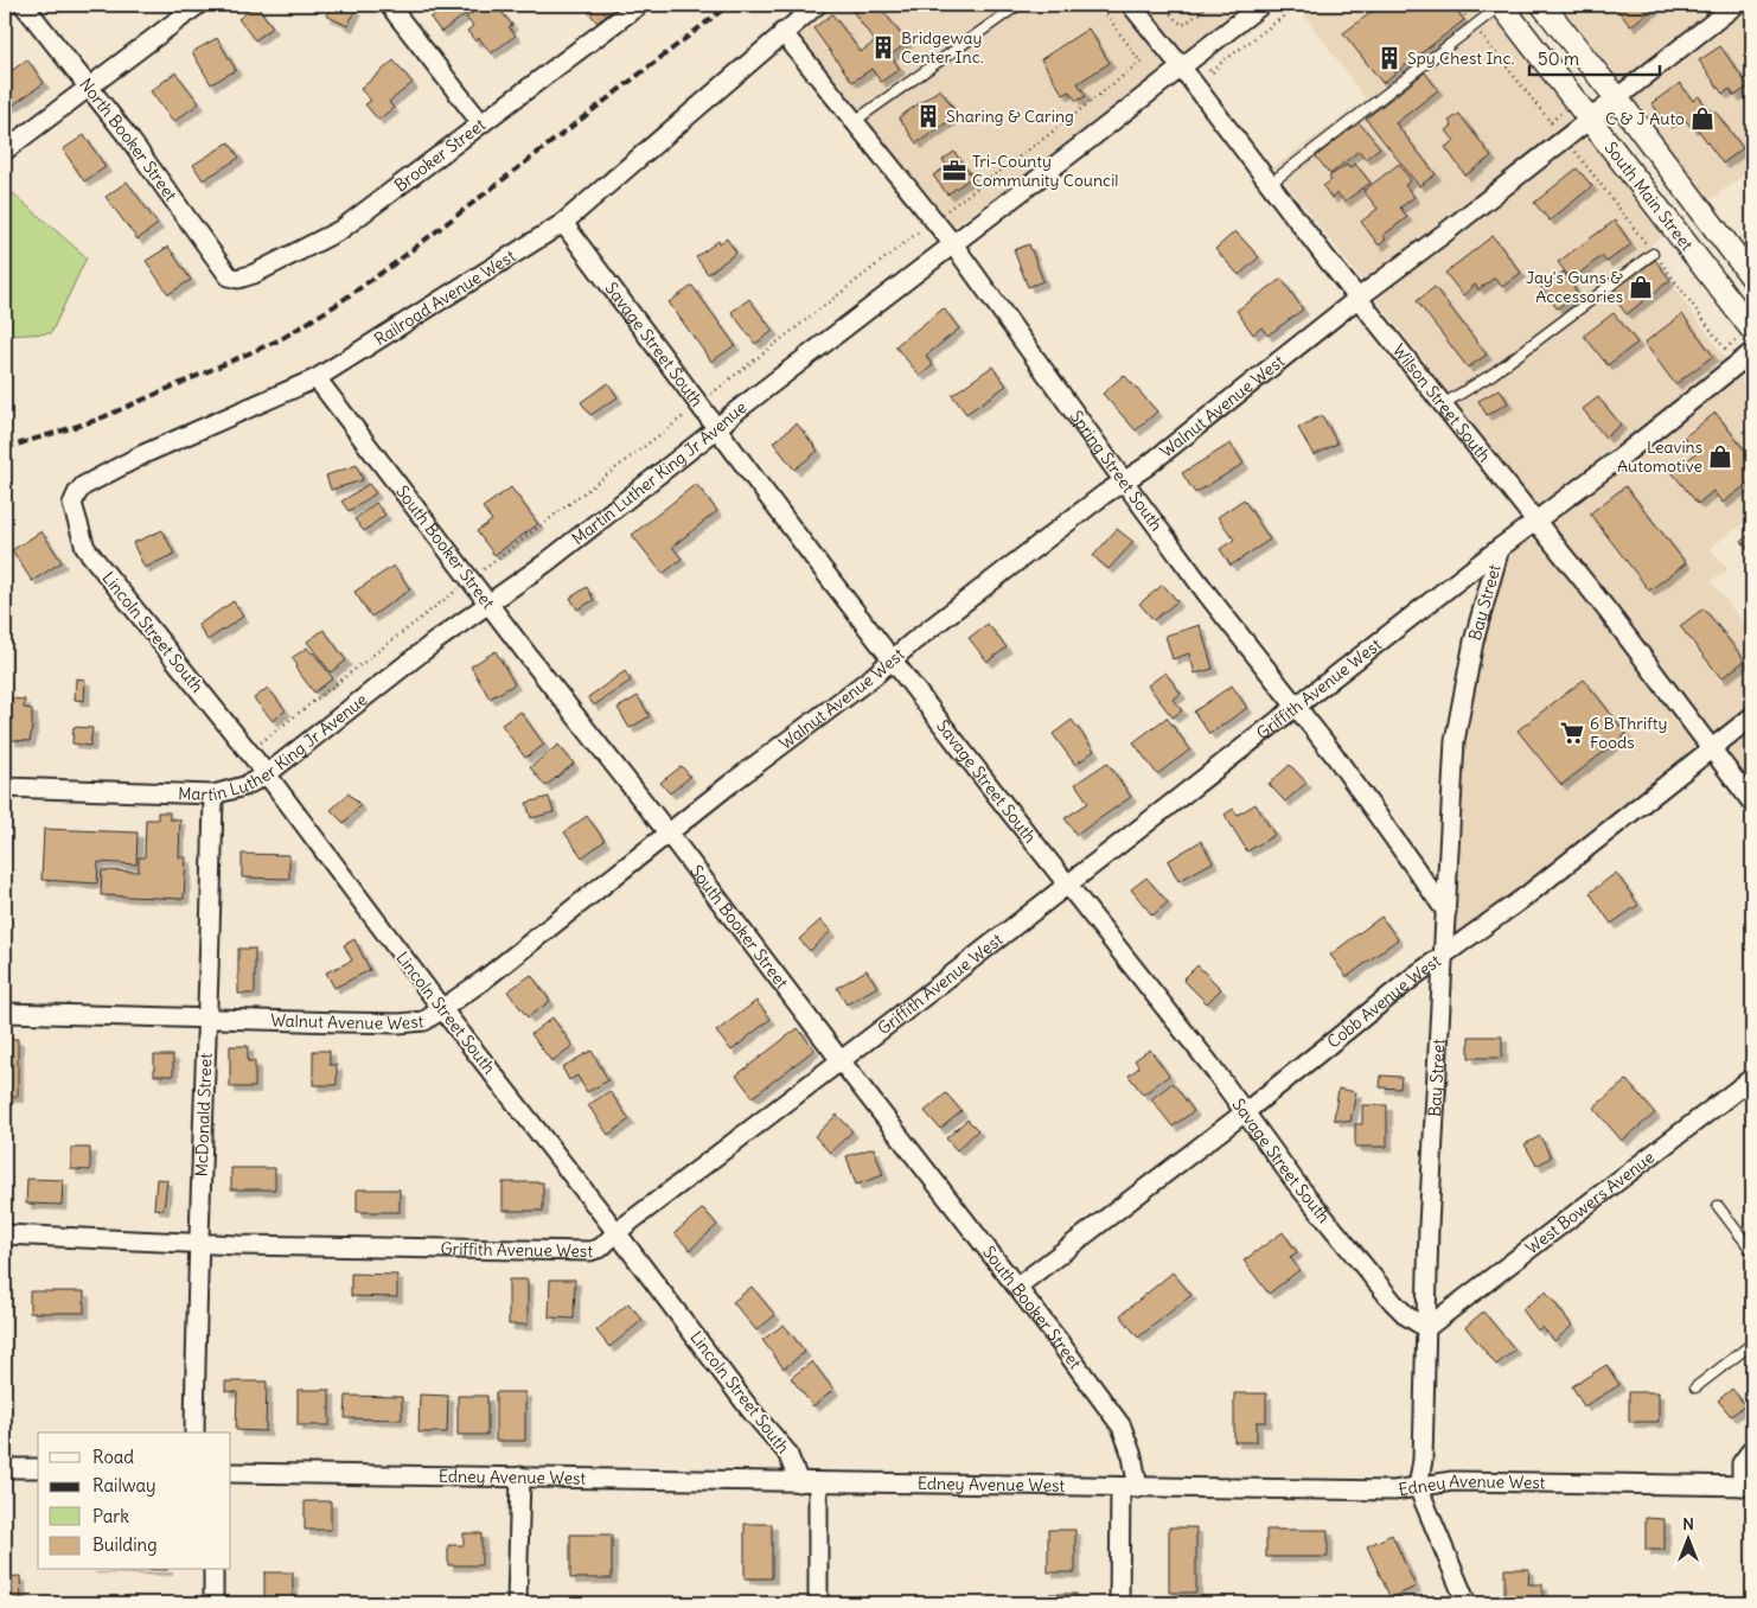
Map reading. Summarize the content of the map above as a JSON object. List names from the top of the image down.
{
  "streets": {
    "street": [
      "North Booker Street",
      "Brooker Street",
      "South Main Street",
      "Railroad Avenue West",
      "Savage Street South",
      "Wilson Street South",
      "Walnut Avenue West",
      "Spring Street South",
      "Martin Luther King Jr Avenue",
      "South Booker Street",
      "Bay Street",
      "Lincoln Street South",
      "Griffith Avenue West",
      "Cobb Avenue West",
      "McDonald Street",
      "West Bowers Avenue",
      "Edney Avenue West"
    ]
  },
  "crossings": [
    ["North Booker Street", "Brooker Street"],
    ["South Main Street", "Walnut Avenue West"],
    ["Railroad Avenue West", "Savage Street South"],
    ["Railroad Avenue West", "Spring Street South"],
    ["Railroad Avenue West", "South Booker Street"],
    ["Railroad Avenue West", "Lincoln Street South"],
    ["Savage Street South", "Walnut Avenue West"],
    ["Savage Street South", "Martin Luther King Jr Avenue"],
    ["Savage Street South", "Bay Street"],
    ["Savage Street South", "Griffith Avenue West"],
    ["Savage Street South", "Cobb Avenue West"],
    ["Savage Street South", "West Bowers Avenue"],
    ["Wilson Street South", "Walnut Avenue West"],
    ["Wilson Street South", "Martin Luther King Jr Avenue"],
    ["Wilson Street South", "Griffith Avenue West"],
    ["Wilson Street South", "Cobb Avenue West"],
    ["Walnut Avenue West", "Spring Street South"],
    ["Walnut Avenue West", "South Booker Street"],
    ["Walnut Avenue West", "Lincoln Street South"],
    ["Walnut Avenue West", "McDonald Street"],
    ["Spring Street South", "Martin Luther King Jr Avenue"],
    ["Spring Street South", "Bay Street"],
    ["Spring Street South", "Griffith Avenue West"],
    ["Martin Luther King Jr Avenue", "South Booker Street"],
    ["Martin Luther King Jr Avenue", "Lincoln Street South"],
    ["Martin Luther King Jr Avenue", "McDonald Street"],
    ["South Booker Street", "Griffith Avenue West"],
    ["South Booker Street", "Cobb Avenue West"],
    ["South Booker Street", "Edney Avenue West"],
    ["Bay Street", "Griffith Avenue West"],
    ["Bay Street", "Cobb Avenue West"],
    ["Bay Street", "West Bowers Avenue"],
    ["Bay Street", "Edney Avenue West"],
    ["Lincoln Street South", "Griffith Avenue West"],
    ["Lincoln Street South", "Edney Avenue West"],
    ["Griffith Avenue West", "McDonald Street"]
  ],
  "places": {
    "building": ["Bridgeway Center Inc.", "Spy Chest Inc.", "Sharing & Caring"],
    "shop": ["C & J Auto", "Jay's Guns & Accessories", "Leavins Automotive"],
    "office": ["Tri-County Community Council"],
    "supermarket": ["6 B Thrifty Foods"]
  },
  "legend": [
    "Road",
    "Railway",
    "Park",
    "Building"
  ],
  "scale_bar": "50 m",
  "north": "top"
}
